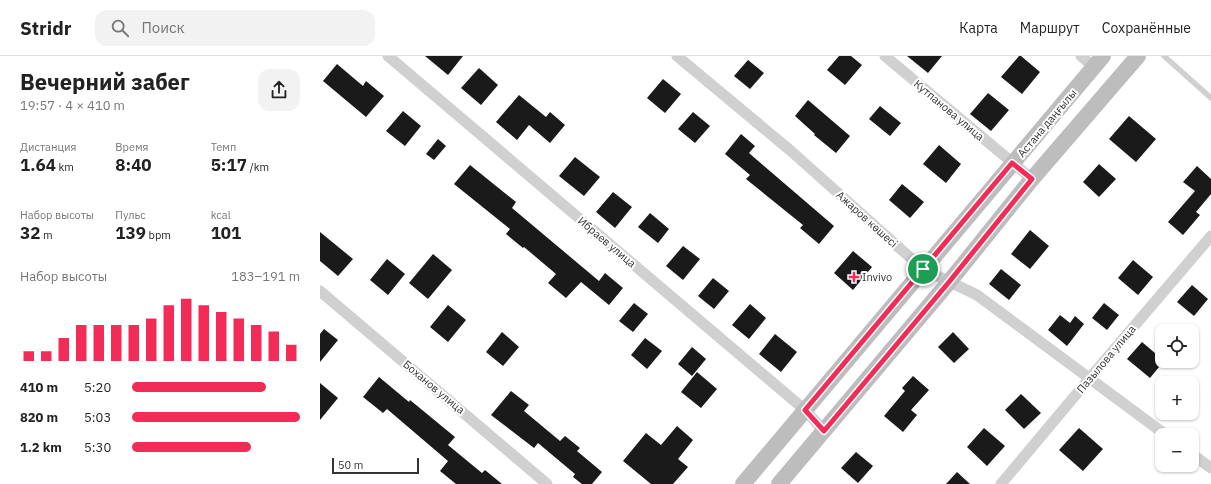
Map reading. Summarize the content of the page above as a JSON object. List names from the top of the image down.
{
  "streets": {
    "street": [
      "Кутпанова улица",
      "Астана даңғылы",
      "Ажаров көшесі",
      "Ибраев улица",
      "Пазылова улица",
      "Боханов улица"
    ]
  },
  "crossings": [
    ["Кутпанова улица", "Астана даңғылы"],
    ["Астана даңғылы", "Ажаров көшесі"],
    ["Астана даңғылы", "Ибраев улица"],
    ["Ажаров көшесі", "Пазылова улица"]
  ],
  "places": {
    "health": ["Invivo"]
  },
  "scale_bar": "50 m",
  "page": {
    "header": "Stridr",
    "search": "Поиск",
    "nav": ["Карта", "Маршрут", "Сохранённые"],
    "heading": ["Вечерний забег", "19:57 · 4 × 410 m"],
    "stats": [
      ["Дистанция", "1.64 km"],
      ["Время", "8:40"],
      ["Темп", "5:17 /km"],
      ["Набор высоты", "32 m"],
      ["Пульс", "139 bpm"],
      ["kcal", "101"]
    ],
    "chart": ["Набор высоты", "183–191 m"],
    "map_buttons": ["+", "−"],
    "list": [
      {
        "name": "410 m",
        "note": "5:20"
      },
      {
        "name": "820 m",
        "note": "5:03"
      },
      {
        "name": "1.2 km",
        "note": "5:30"
      }
    ],
    "scale": "50 m"
  }
}
